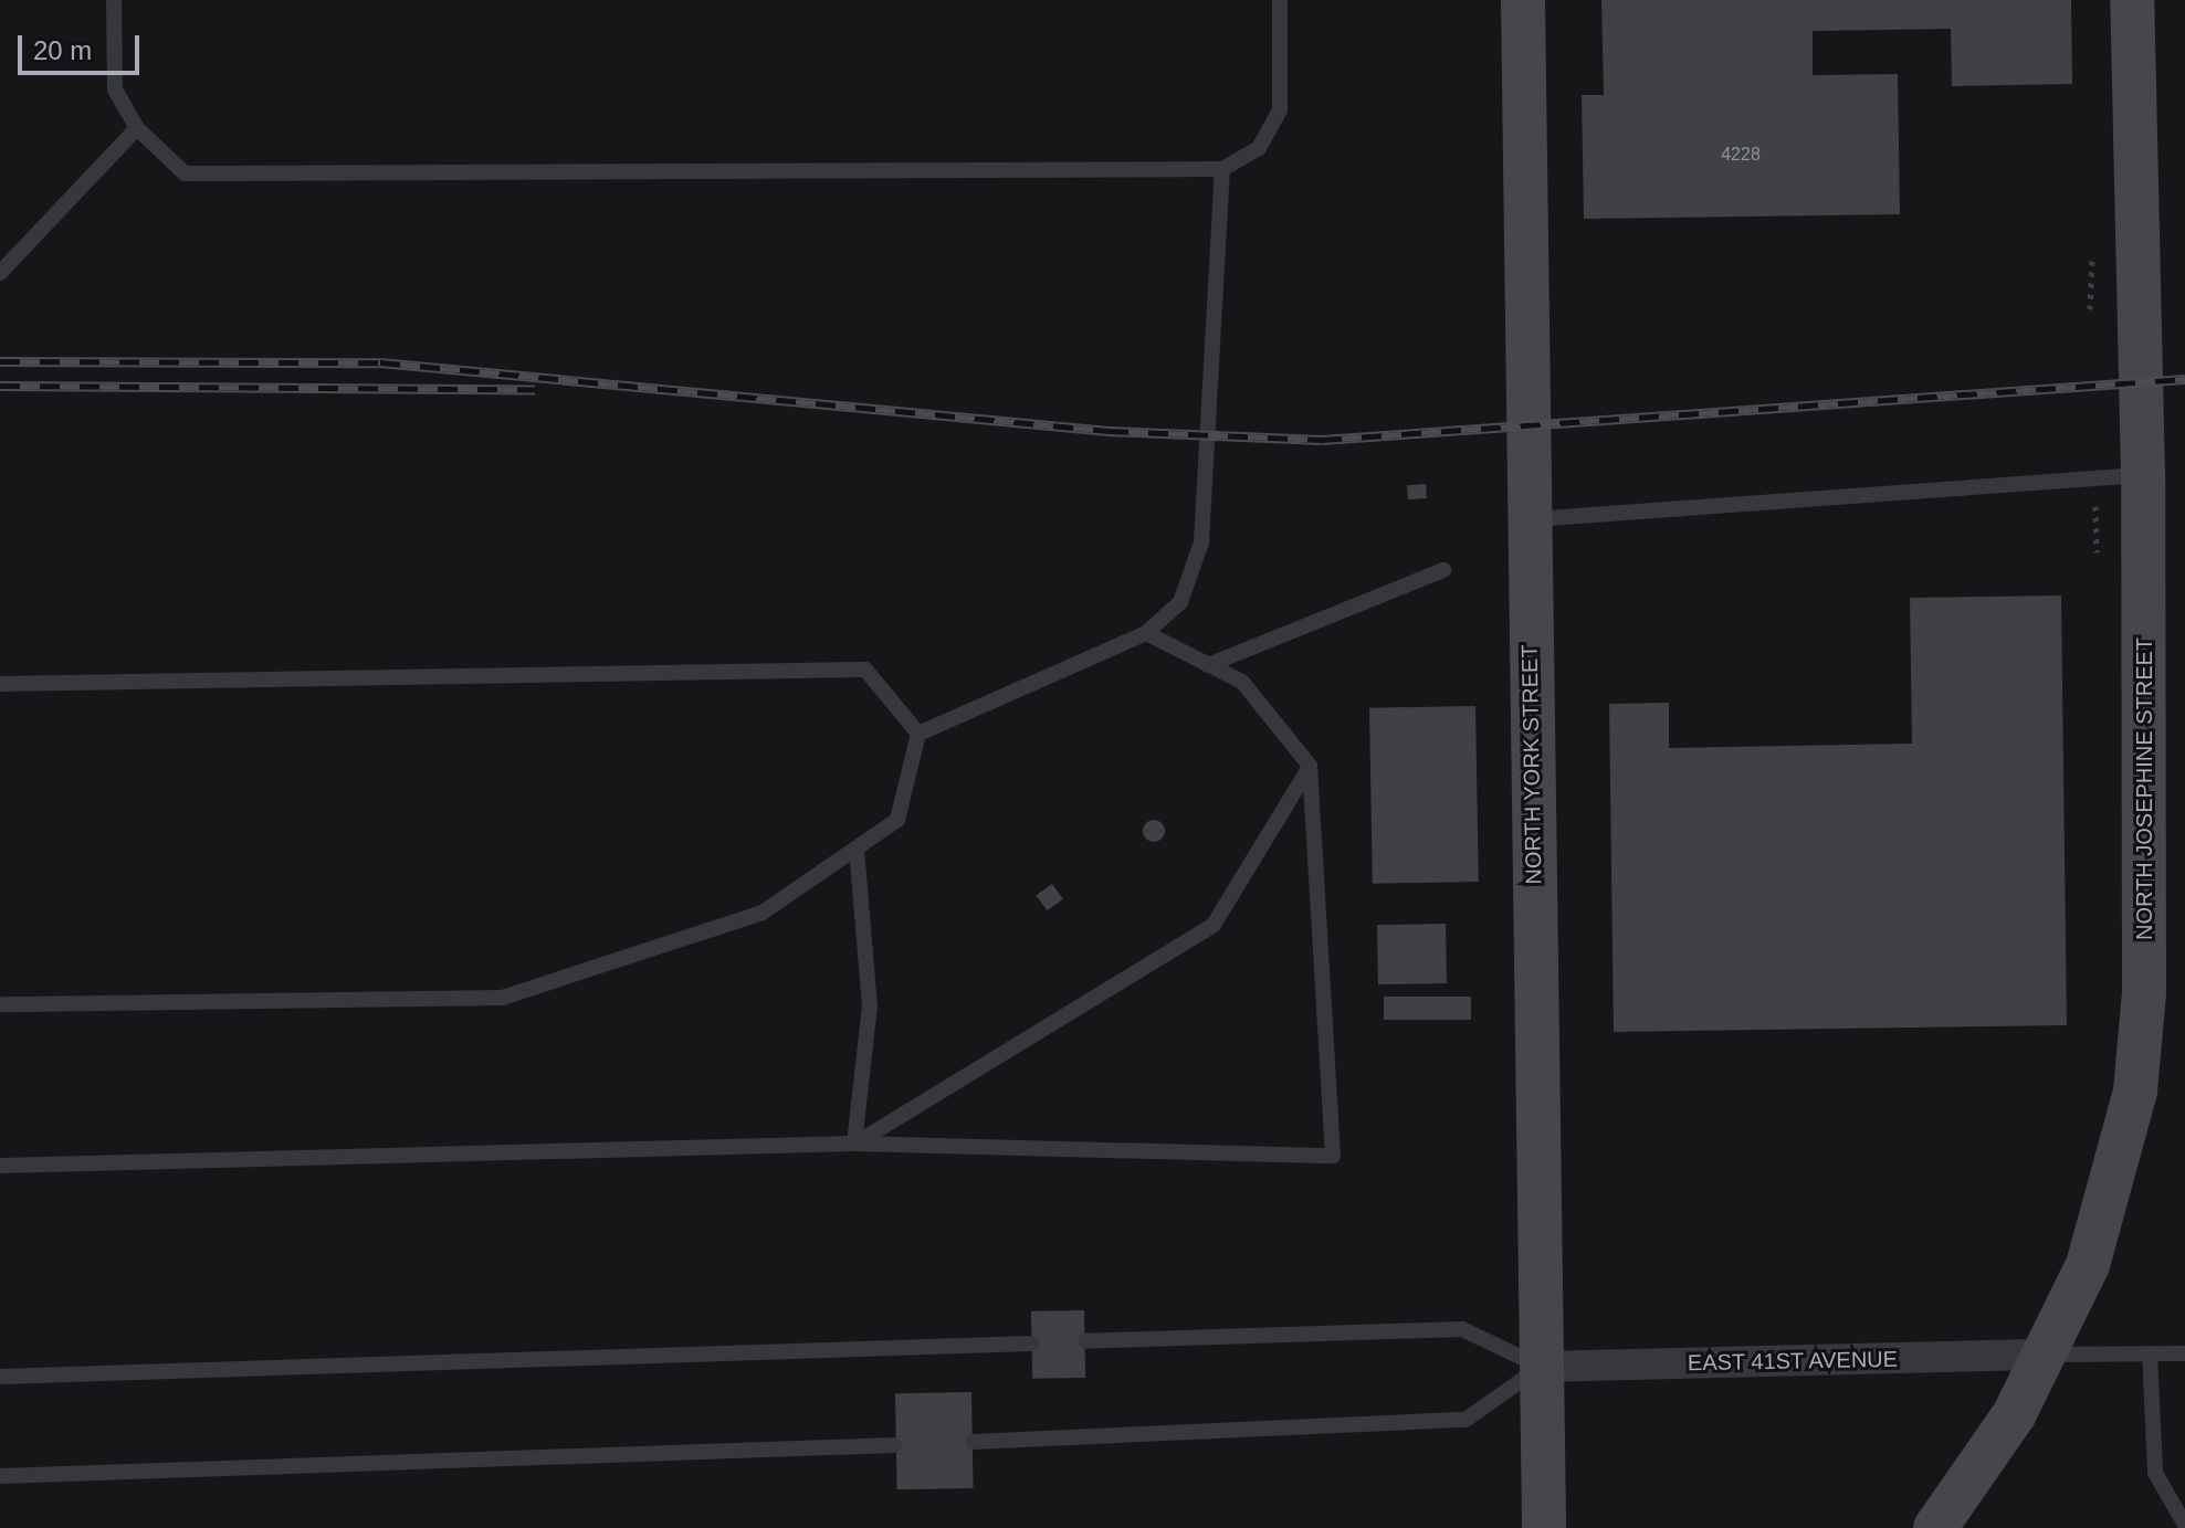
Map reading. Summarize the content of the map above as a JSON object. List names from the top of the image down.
{
  "streets": {
    "main road": ["NORTH YORK STREET", "NORTH JOSEPHINE STREET"],
    "street": ["EAST 41ST AVENUE"]
  },
  "crossings": [
    ["NORTH YORK STREET", "EAST 41ST AVENUE"],
    ["NORTH JOSEPHINE STREET", "EAST 41ST AVENUE"]
  ],
  "house_numbers": ["4228"],
  "scale_bar": "20 m"
}
